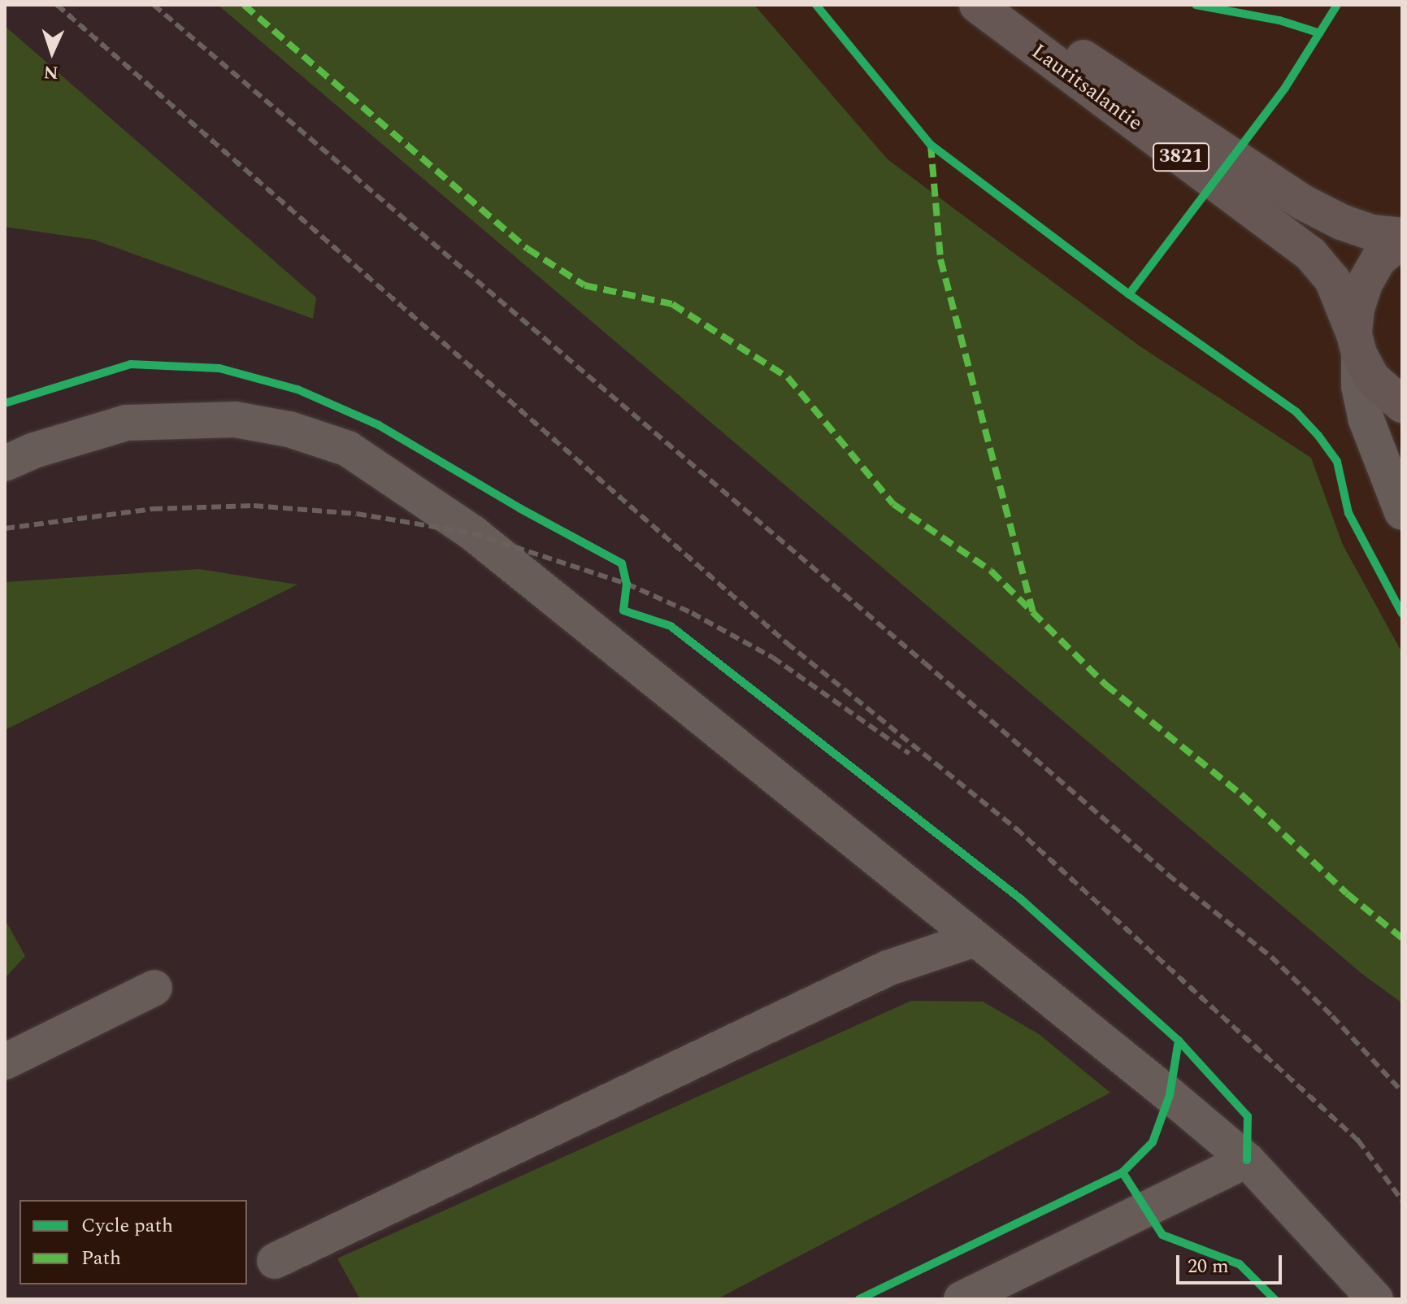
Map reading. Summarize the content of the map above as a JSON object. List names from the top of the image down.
{
  "streets": {
    "main road": ["Lauritsalantie", "3821"]
  },
  "legend": ["Cycle path", "Path"],
  "scale_bar": "20 m",
  "north": "bottom"
}
